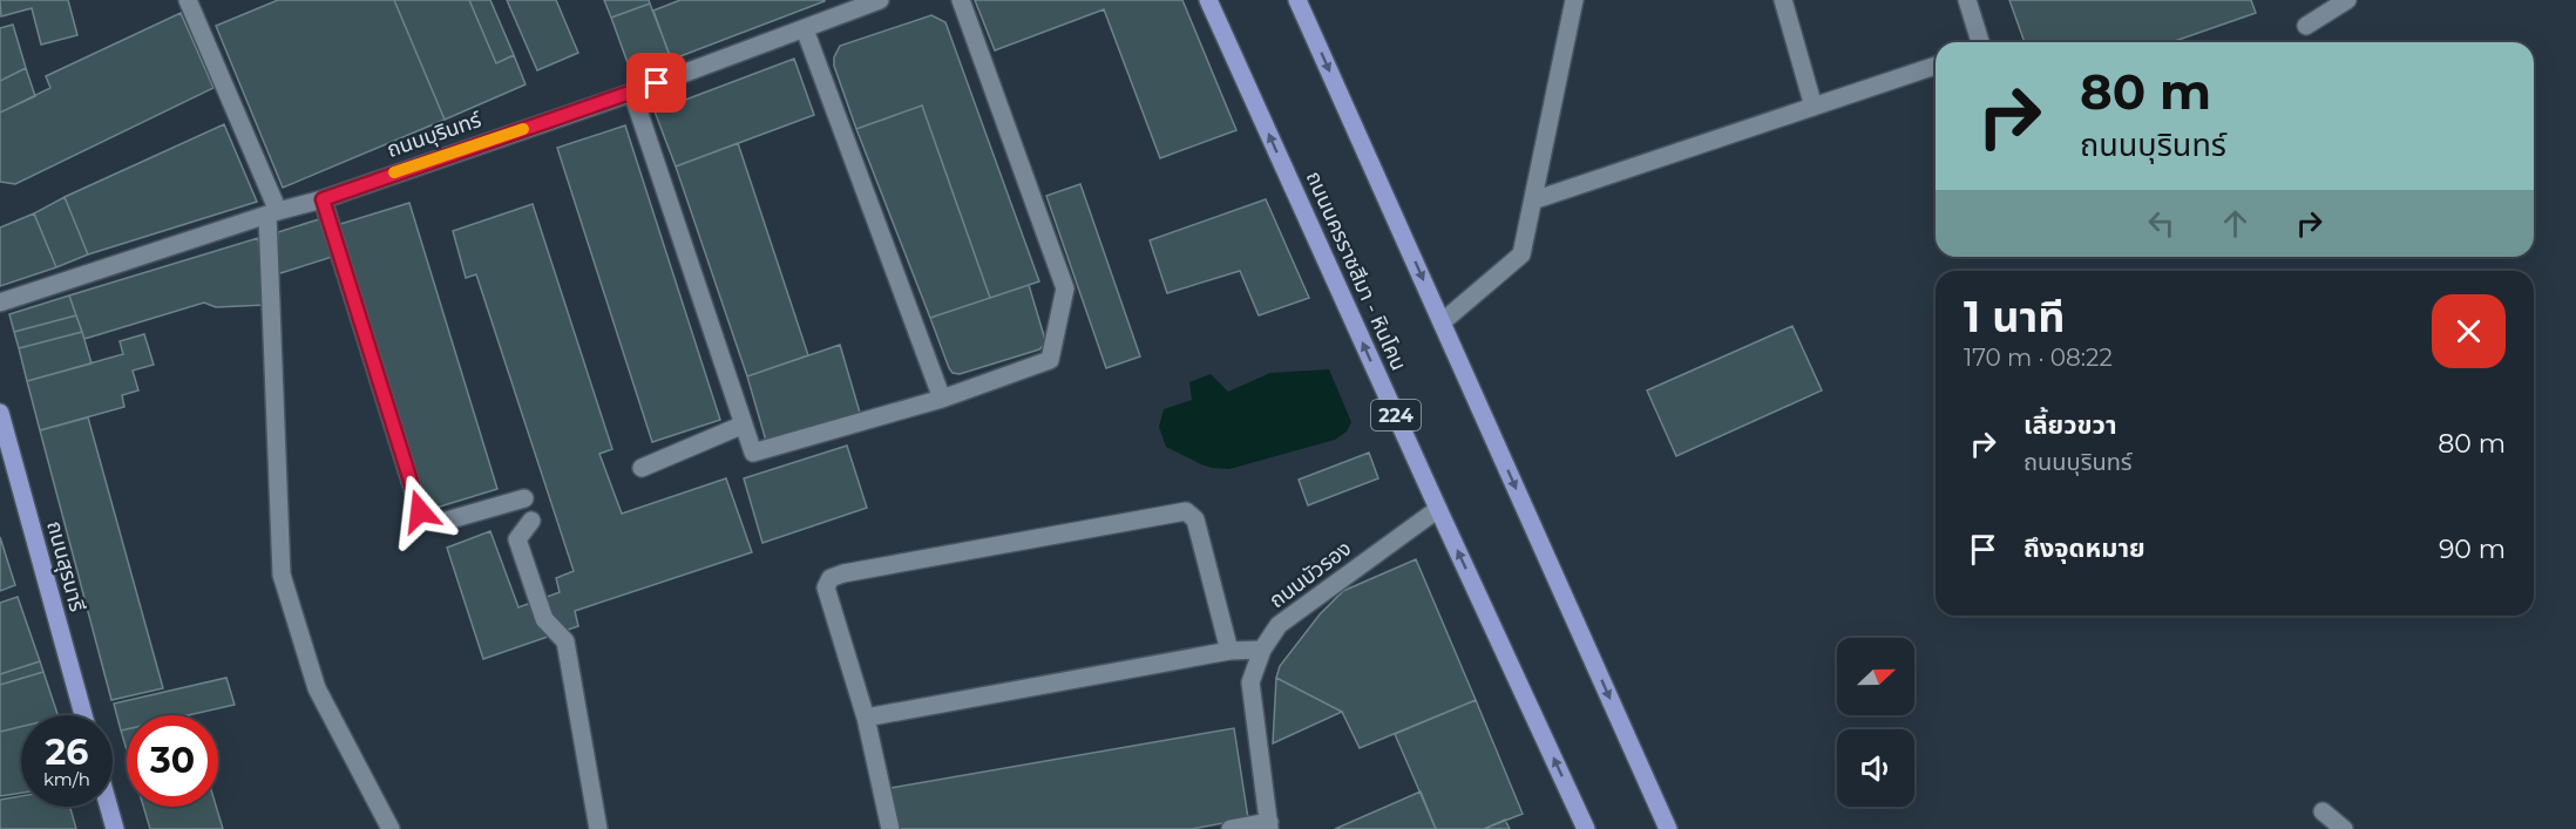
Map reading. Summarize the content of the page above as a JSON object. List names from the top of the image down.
{
  "streets": {
    "main road": ["ถนนนครราชสีมา - หินโคน", "224", "ถนนสุรนารี"],
    "street": ["ถนนบุรินทร์", "ถนนบัวรอง"]
  },
  "crossings": [
    ["ถนนนครราชสีมา - หินโคน", "ถนนบัวรอง"]
  ],
  "north": "right",
  "page": {
    "turn": ["80 m", "ถนนบุรินทร์"],
    "heading": ["1 นาที", "170 m · 08:22"],
    "list": [
      {
        "name": "เลี้ยวขวา",
        "note": "ถนนบุรินทร์",
        "value": "80 m"
      },
      {
        "name": "ถึงจุดหมาย",
        "value": "90 m"
      }
    ],
    "speed": "26 km/h",
    "limit": "30"
  }
}
